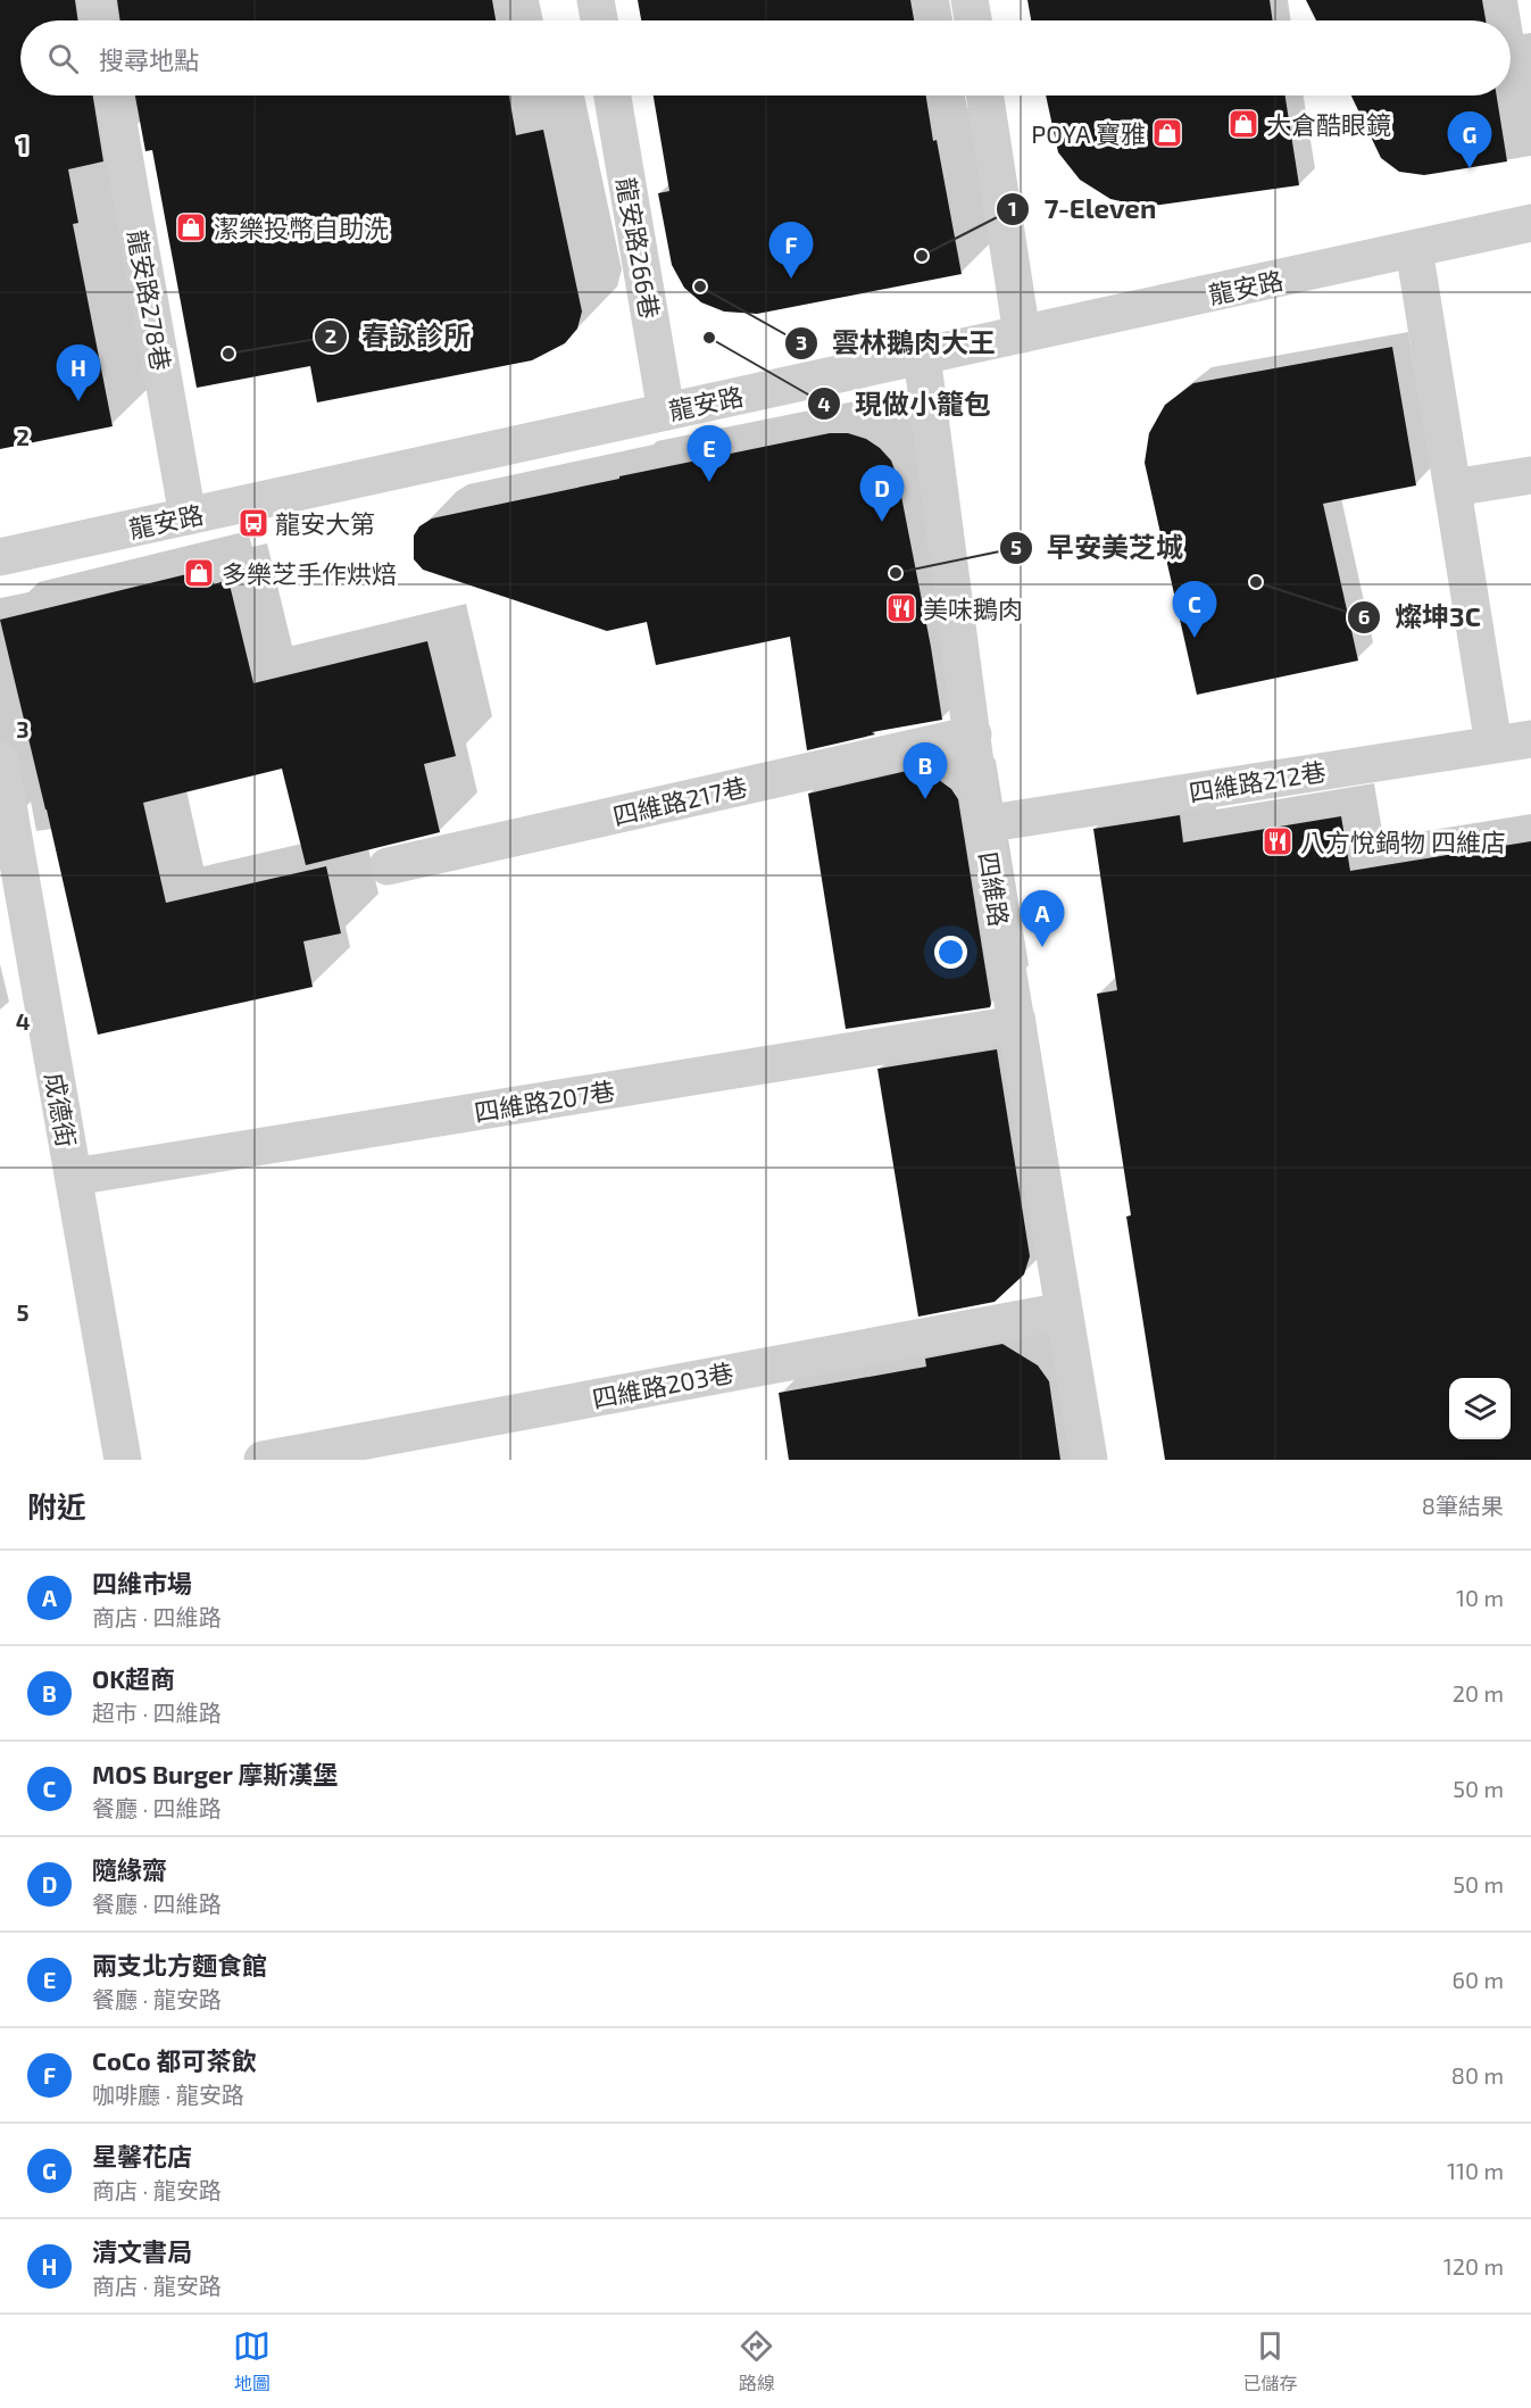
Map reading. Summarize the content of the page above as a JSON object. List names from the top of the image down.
{
  "streets": {
    "street": [
      "龍安路266巷",
      "龍安路",
      "龍安路278巷",
      "四維路212巷",
      "四維路217巷",
      "四維路",
      "四維路207巷",
      "成德街",
      "四維路203巷"
    ]
  },
  "crossings": [
    ["龍安路266巷", "龍安路"],
    ["龍安路", "龍安路278巷"],
    ["龍安路", "四維路"],
    ["四維路212巷", "四維路"],
    ["四維路217巷", "四維路"],
    ["四維路", "四維路207巷"],
    ["四維路", "四維路203巷"],
    ["四維路207巷", "成德街"]
  ],
  "places": {
    "shop": [
      "大倉酷眼鏡",
      "POYA 寶雅",
      "潔樂投幣自助洗",
      "多樂芝手作烘焙"
    ],
    "other": [
      "7-Eleven",
      "雲林鵝肉大王",
      "現做小籠包",
      "春詠診所",
      "早安美芝城",
      "燦坤3C"
    ],
    "bus stop": ["龍安大第"],
    "restaurant": ["美味鵝肉", "八方悅鍋物 四維店"]
  },
  "page": {
    "search": "搜尋地點",
    "pins": [
      "G",
      "F",
      "H",
      "E",
      "D",
      "C",
      "B",
      "A"
    ],
    "heading": ["附近", "8筆結果"],
    "list": [
      {
        "mark": "A",
        "name": "四維市場",
        "note": "商店 · 四維路",
        "value": "10 m"
      },
      {
        "mark": "B",
        "name": "OK超商",
        "note": "超市 · 四維路",
        "value": "20 m"
      },
      {
        "mark": "C",
        "name": "MOS Burger 摩斯漢堡",
        "note": "餐廳 · 四維路",
        "value": "50 m"
      },
      {
        "mark": "D",
        "name": "隨緣齋",
        "note": "餐廳 · 四維路",
        "value": "50 m"
      },
      {
        "mark": "E",
        "name": "兩支北方麵食館",
        "note": "餐廳 · 龍安路",
        "value": "60 m"
      },
      {
        "mark": "F",
        "name": "CoCo 都可茶飲",
        "note": "咖啡廳 · 龍安路",
        "value": "80 m"
      },
      {
        "mark": "G",
        "name": "星馨花店",
        "note": "商店 · 龍安路",
        "value": "110 m"
      },
      {
        "mark": "H",
        "name": "清文書局",
        "note": "商店 · 龍安路",
        "value": "120 m"
      }
    ],
    "nav": ["地圖", "路線", "已儲存"]
  },
  "grid": {
    "rows": [
      "1",
      "2",
      "3",
      "4",
      "5"
    ]
  }
}
